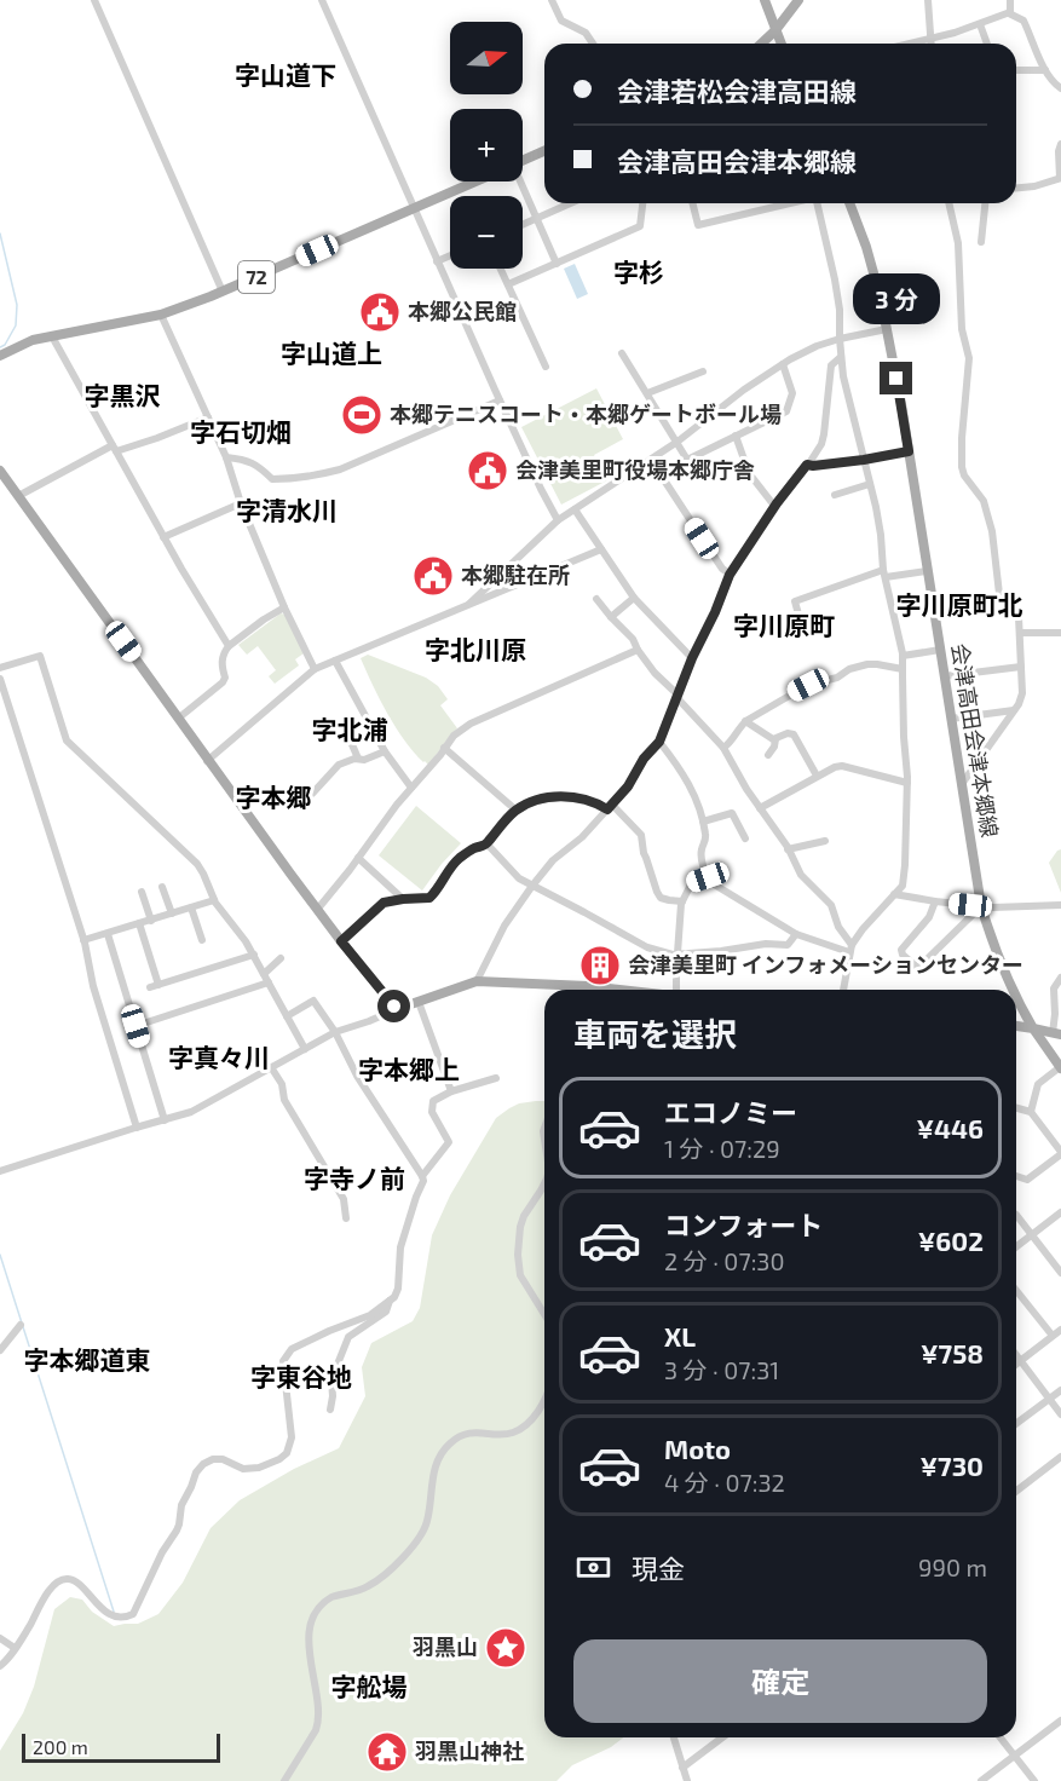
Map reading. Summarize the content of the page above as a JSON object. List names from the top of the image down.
{
  "streets": {
    "main road": ["72", "会津高田会津本郷線"]
  },
  "districts": [
    "字山道下",
    "字杉",
    "字山道上",
    "字黒沢",
    "字石切畑",
    "字清水川",
    "字川原町北",
    "字川原町",
    "字北川原",
    "字北浦",
    "字本郷",
    "字真々川",
    "字本郷上",
    "字寺ノ前",
    "字本郷道東",
    "字東谷地",
    "字舩場"
  ],
  "places": {
    "public building": ["本郷公民館", "会津美里町役場本郷庁舎", "本郷駐在所"],
    "sports": ["本郷テニスコート・本郷ゲートボール場"],
    "building": ["会津美里町 インフォメーションセンター"],
    "place": ["羽黒山"],
    "temple": ["羽黒山神社"]
  },
  "scale_bar": "200 m",
  "north": "right",
  "page": {
    "map_buttons": ["+", "−"],
    "banner": ["会津若松会津高田線", "会津高田会津本郷線"],
    "bubble": "3 分",
    "heading": "車両を選択",
    "list": [
      {
        "name": "エコノミー",
        "note": "1 分 · 07:29",
        "value": "¥446"
      },
      {
        "name": "コンフォート",
        "note": "2 分 · 07:30",
        "value": "¥602"
      },
      {
        "name": "XL",
        "note": "3 分 · 07:31",
        "value": "¥758"
      },
      {
        "name": "Moto",
        "note": "4 分 · 07:32",
        "value": "¥730"
      }
    ],
    "pay": ["現金", "990 m"],
    "buttons": "確定",
    "scale": "200 m"
  }
}
